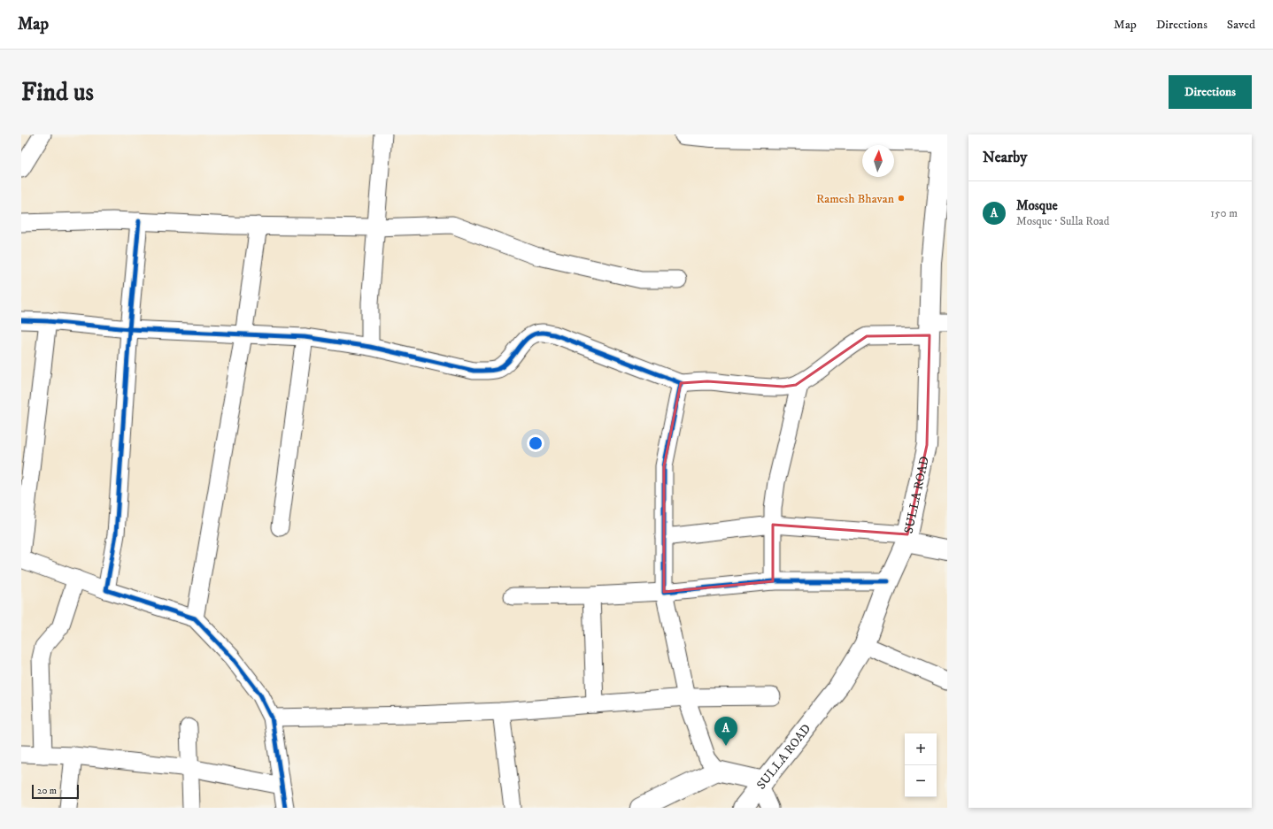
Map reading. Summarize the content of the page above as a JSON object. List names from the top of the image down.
{
  "streets": {
    "main road": ["SULLA ROAD"]
  },
  "places": ["Ramesh Bhavan"],
  "scale_bar": "20 m",
  "north": "top",
  "page": {
    "header": "Map",
    "nav": ["Map", "Directions", "Saved"],
    "buttons": "Directions",
    "title": "Find us",
    "heading": "Nearby",
    "list": [
      {
        "mark": "A",
        "name": "Mosque",
        "note": "Mosque · Sulla Road",
        "value": "150 m"
      }
    ],
    "pins": "A",
    "map_buttons": ["+", "−"],
    "scale": "20 m"
  }
}
